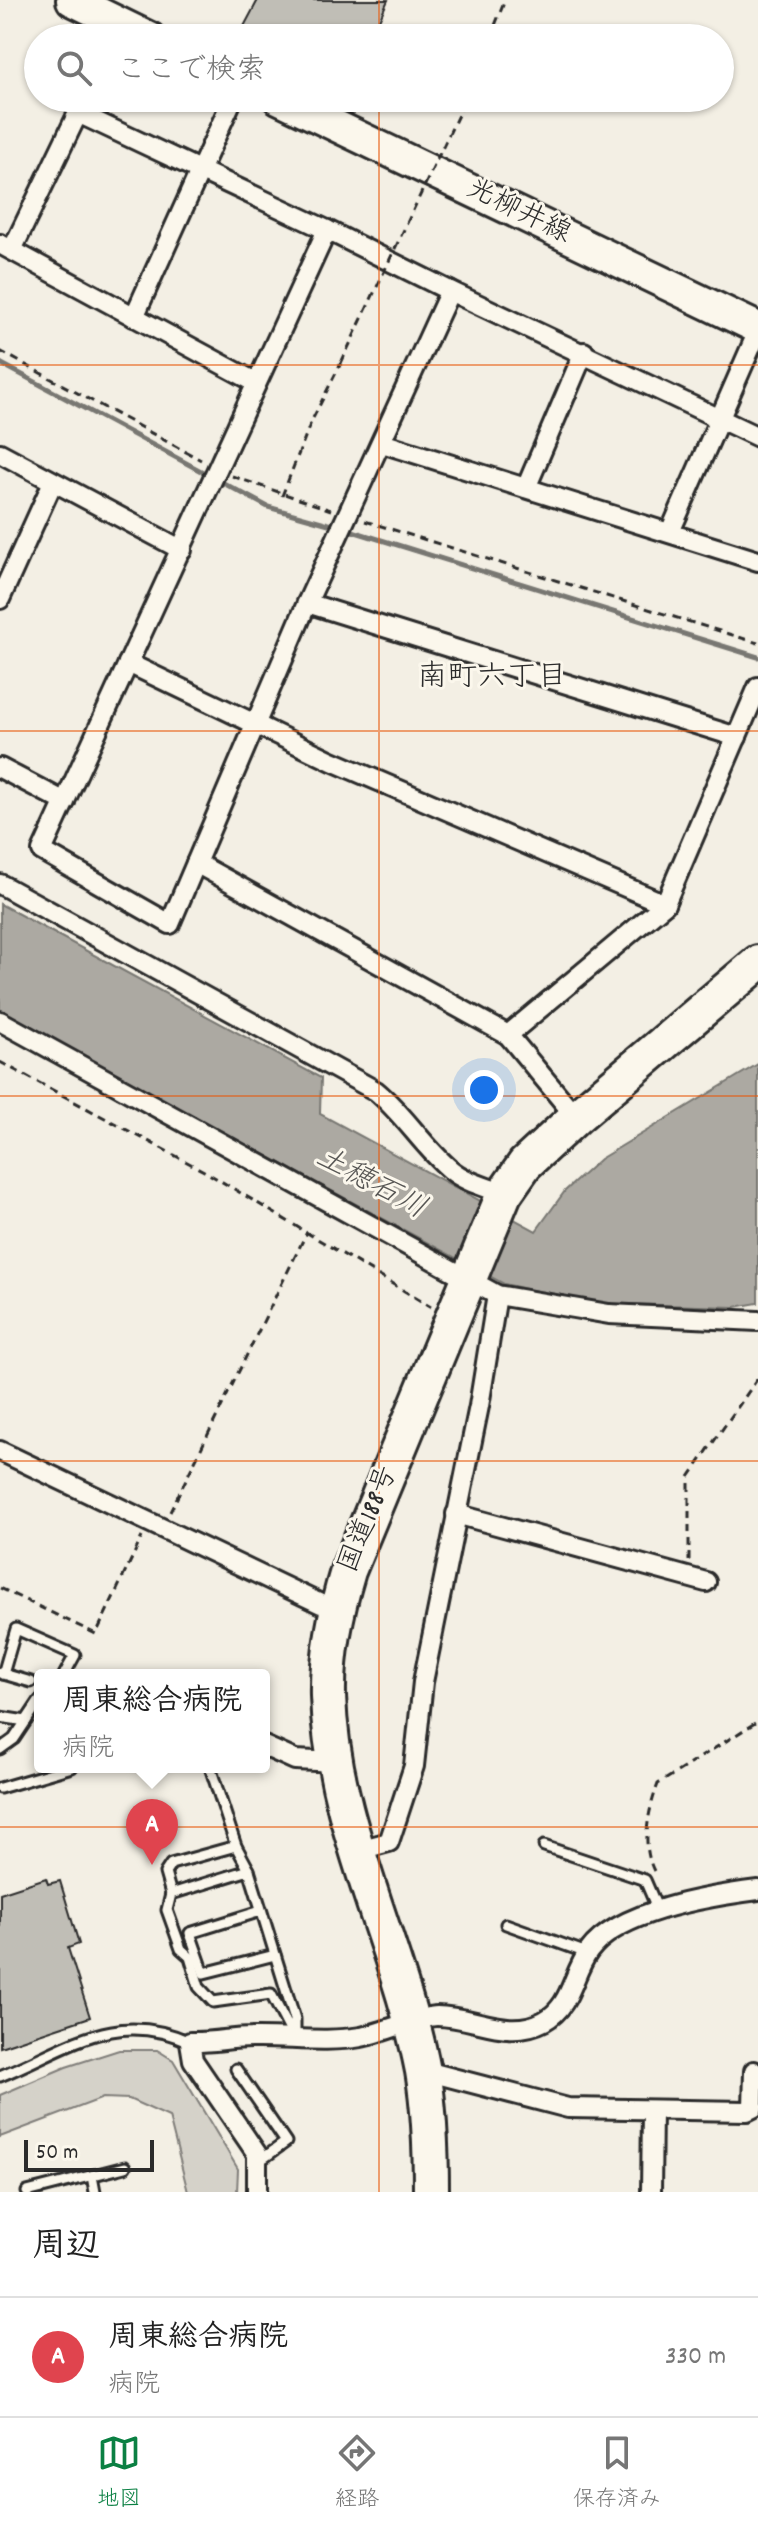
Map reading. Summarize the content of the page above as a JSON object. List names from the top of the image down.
{
  "streets": {
    "highway": ["国道188号"],
    "main road": ["光柳井線"]
  },
  "districts": ["南町六丁目"],
  "water": ["土穂石川"],
  "scale_bar": "50 m",
  "page": {
    "search": "ここで検索",
    "popup": ["周東総合病院", "病院"],
    "pins": "A",
    "scale": "50 m",
    "heading": "周辺",
    "list": [
      {
        "mark": "A",
        "name": "周東総合病院",
        "note": "病院",
        "value": "330 m"
      }
    ],
    "nav": ["地図", "経路", "保存済み"]
  }
}
